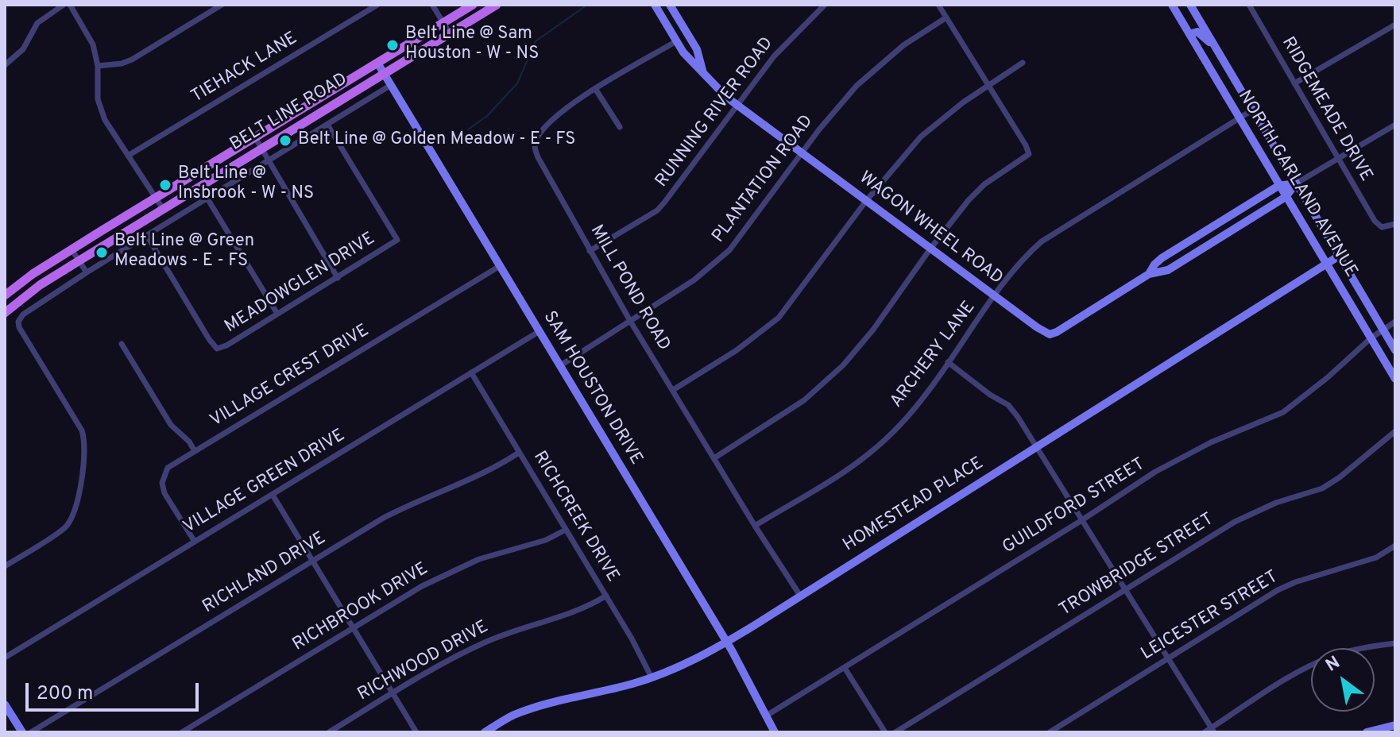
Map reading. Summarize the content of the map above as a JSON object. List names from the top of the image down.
{
  "streets": {
    "main road": ["BELT LINE ROAD"],
    "street": [
      "TIEHACK LANE",
      "RIDGEMEADE DRIVE",
      "RUNNING RIVER ROAD",
      "PLANTATION ROAD",
      "NORTH GARLAND AVENUE",
      "WAGON WHEEL ROAD",
      "MEADOWGLEN DRIVE",
      "MILL POND ROAD",
      "ARCHERY LANE",
      "VILLAGE CREST DRIVE",
      "SAM HOUSTON DRIVE",
      "VILLAGE GREEN DRIVE",
      "HOMESTEAD PLACE",
      "GUILDFORD STREET",
      "RICHCREEK DRIVE",
      "TROWBRIDGE STREET",
      "RICHLAND DRIVE",
      "RICHBROOK DRIVE",
      "LEICESTER STREET",
      "RICHWOOD DRIVE"
    ]
  },
  "crossings": [
    ["RIDGEMEADE DRIVE", "WAGON WHEEL ROAD"],
    ["BELT LINE ROAD", "SAM HOUSTON DRIVE"],
    ["RUNNING RIVER ROAD", "WAGON WHEEL ROAD"],
    ["RUNNING RIVER ROAD", "MILL POND ROAD"],
    ["PLANTATION ROAD", "WAGON WHEEL ROAD"],
    ["PLANTATION ROAD", "MILL POND ROAD"],
    ["PLANTATION ROAD", "SAM HOUSTON DRIVE"],
    ["NORTH GARLAND AVENUE", "WAGON WHEEL ROAD"],
    ["NORTH GARLAND AVENUE", "ARCHERY LANE"],
    ["NORTH GARLAND AVENUE", "HOMESTEAD PLACE"],
    ["NORTH GARLAND AVENUE", "GUILDFORD STREET"],
    ["WAGON WHEEL ROAD", "MILL POND ROAD"],
    ["WAGON WHEEL ROAD", "ARCHERY LANE"],
    ["MILL POND ROAD", "ARCHERY LANE"],
    ["MILL POND ROAD", "HOMESTEAD PLACE"],
    ["VILLAGE CREST DRIVE", "SAM HOUSTON DRIVE"],
    ["VILLAGE CREST DRIVE", "VILLAGE GREEN DRIVE"],
    ["SAM HOUSTON DRIVE", "VILLAGE GREEN DRIVE"],
    ["SAM HOUSTON DRIVE", "HOMESTEAD PLACE"],
    ["SAM HOUSTON DRIVE", "GUILDFORD STREET"],
    ["VILLAGE GREEN DRIVE", "RICHCREEK DRIVE"],
    ["HOMESTEAD PLACE", "RICHCREEK DRIVE"],
    ["RICHCREEK DRIVE", "RICHLAND DRIVE"],
    ["RICHCREEK DRIVE", "RICHBROOK DRIVE"],
    ["RICHCREEK DRIVE", "RICHWOOD DRIVE"]
  ],
  "places": [
    "Belt Line @ Sam Houston - W - NS",
    "Belt Line @ Golden Meadow - E - FS",
    "Belt Line @ Insbrook - W - NS",
    "Belt Line @ Green Meadows - E - FS"
  ],
  "scale_bar": "200 m",
  "north": "top left"
}
